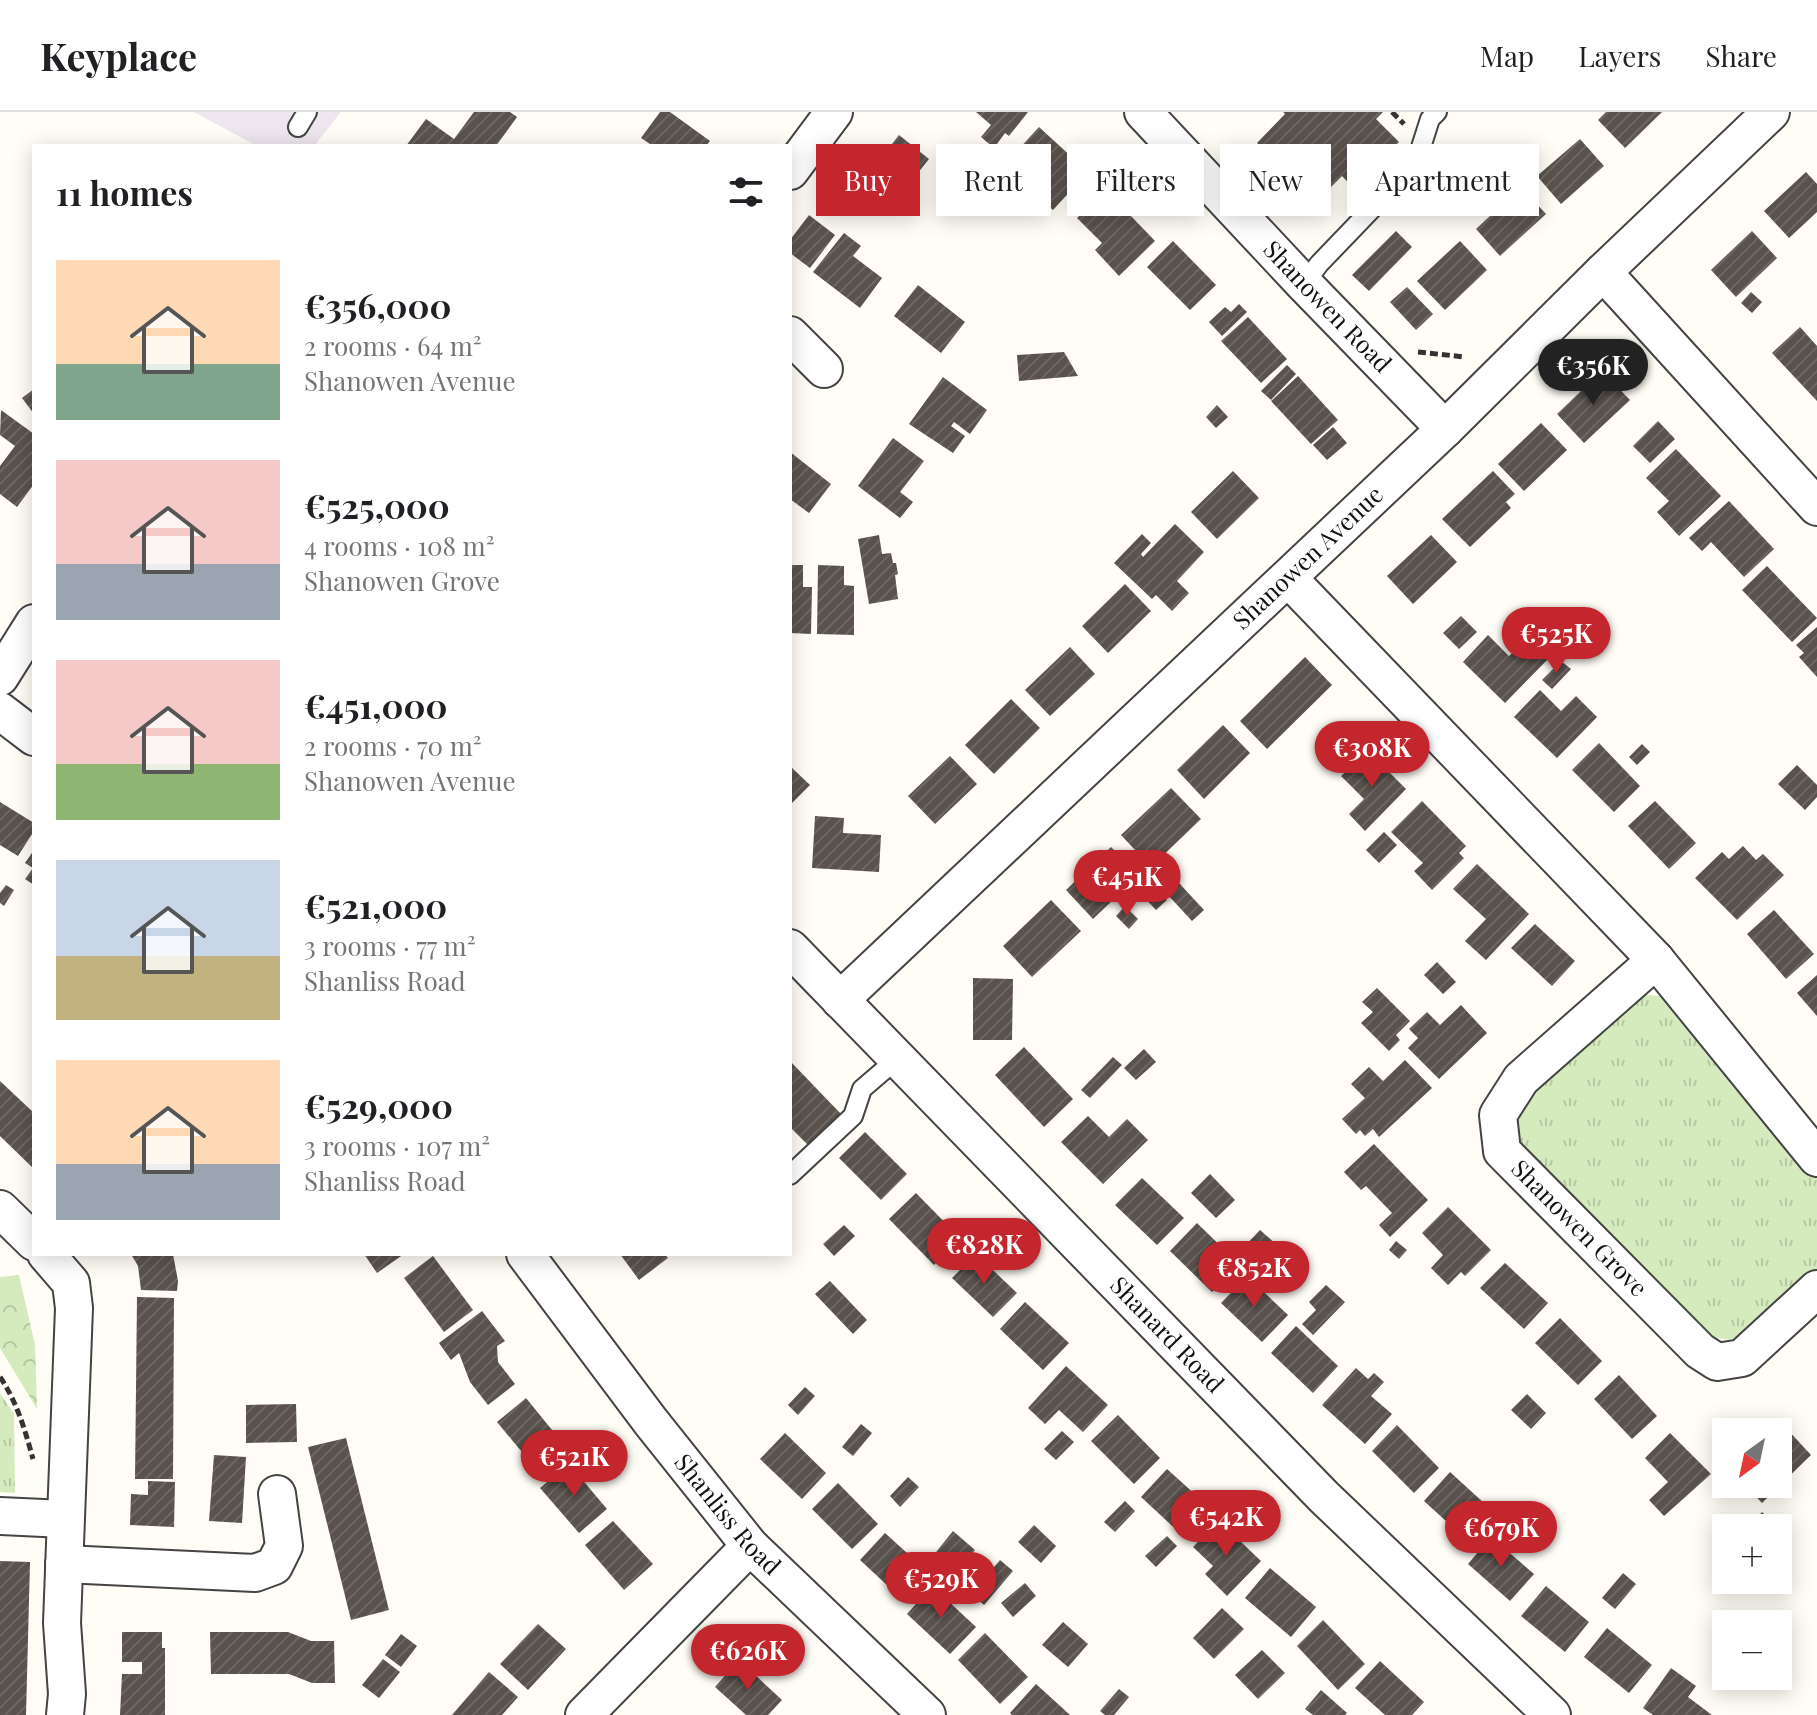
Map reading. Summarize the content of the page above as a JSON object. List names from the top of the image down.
{
  "streets": {
    "street": [
      "Shanowen Road",
      "Shanowen Avenue",
      "Shanowen Grove",
      "Shanard Road",
      "Shanliss Road"
    ]
  },
  "crossings": [
    ["Shanowen Road", "Shanowen Avenue"],
    ["Shanowen Avenue", "Shanard Road"]
  ],
  "north": "bottom left",
  "page": {
    "header": "Keyplace",
    "nav": ["Map", "Layers", "Share"],
    "chip": [
      "Buy",
      "Rent",
      "Filters",
      "New",
      "Apartment"
    ],
    "heading": "11 homes",
    "list": [
      {
        "name": "€356,000",
        "note": "2 rooms · 64 m² · Shanowen Avenue"
      },
      {
        "name": "€525,000",
        "note": "4 rooms · 108 m² · Shanowen Grove"
      },
      {
        "name": "€451,000",
        "note": "2 rooms · 70 m² · Shanowen Avenue"
      },
      {
        "name": "€521,000",
        "note": "3 rooms · 77 m² · Shanliss Road"
      },
      {
        "name": "€529,000",
        "note": "3 rooms · 107 m² · Shanliss Road"
      }
    ],
    "price": [
      "€356K",
      "€525K",
      "€308K",
      "€451K",
      "€828K",
      "€852K",
      "€521K",
      "€542K",
      "€679K",
      "€529K",
      "€626K"
    ],
    "map_buttons": ["+", "−"]
  }
}
